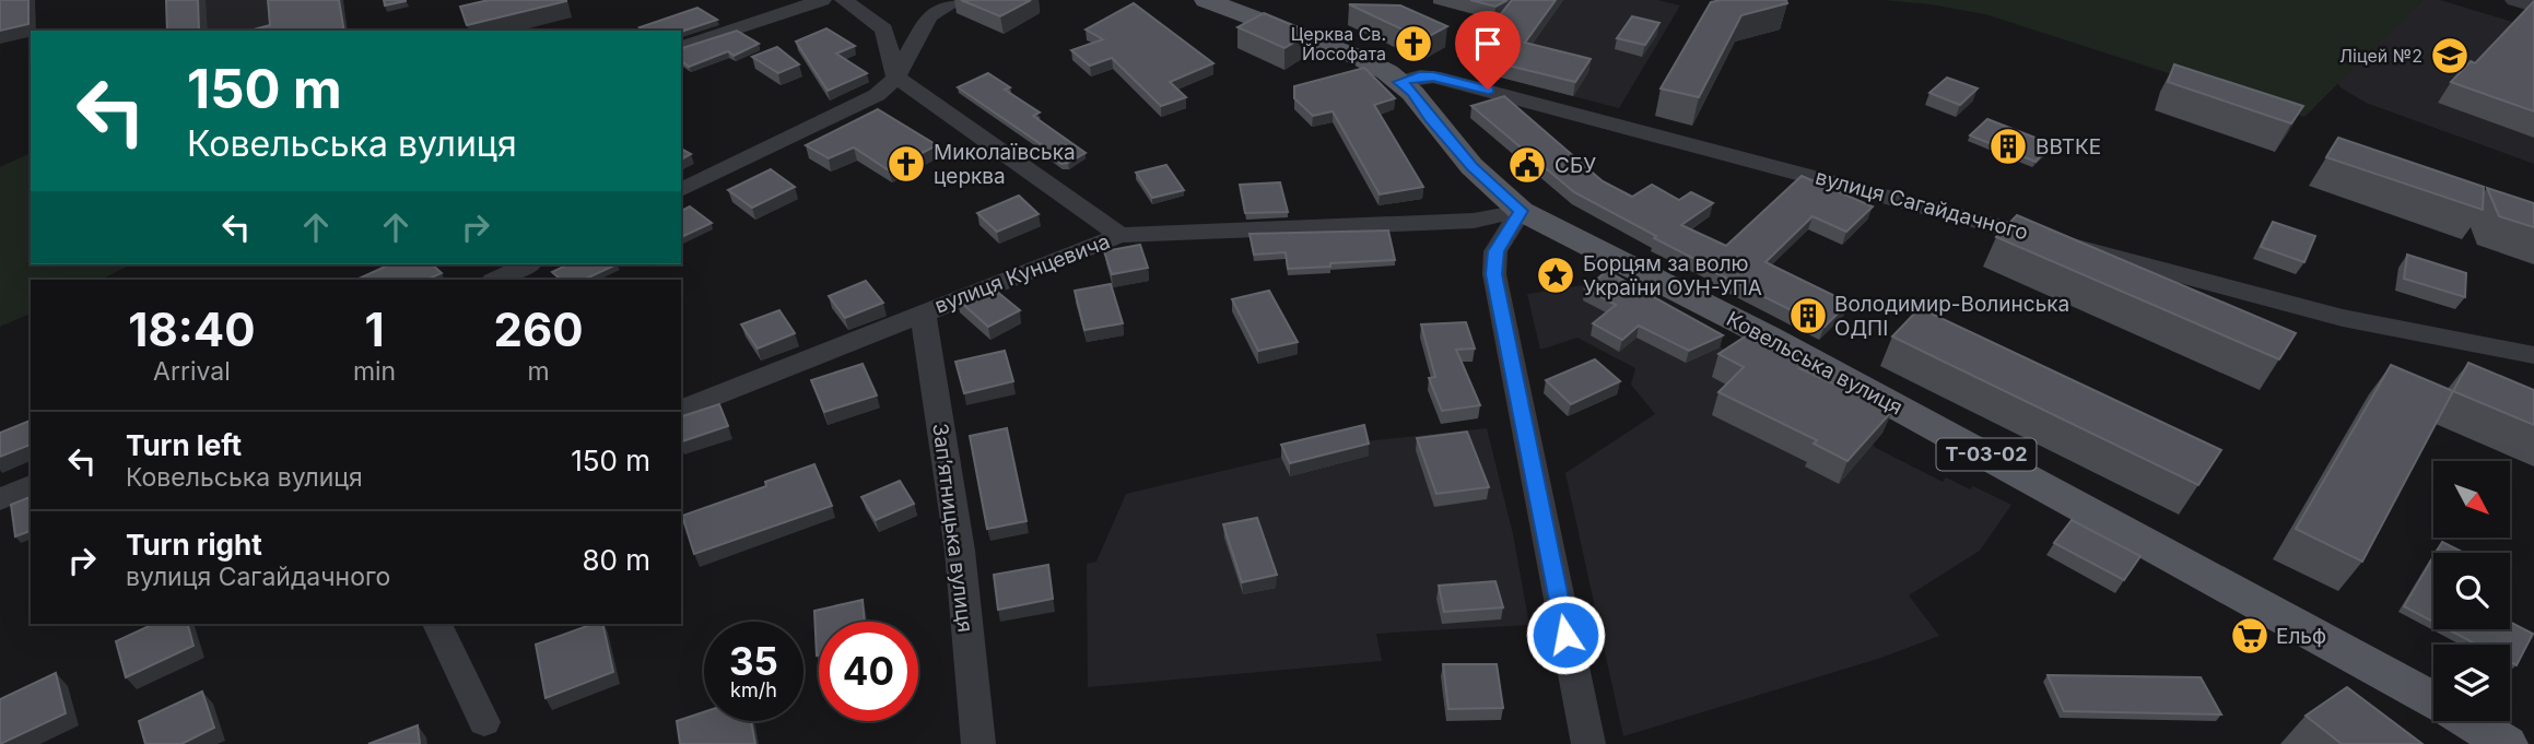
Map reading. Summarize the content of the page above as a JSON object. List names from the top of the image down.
{
  "streets": {
    "main road": ["Ковельська вулиця", "Т-03-02"],
    "street": ["вулиця Сагайдачного", "вулиця Кунцевича", "Запʼятницька вулиця"]
  },
  "crossings": [
    ["вулиця Сагайдачного", "Ковельська вулиця"],
    ["вулиця Кунцевича", "Ковельська вулиця"],
    ["вулиця Кунцевича", "Запʼятницька вулиця"]
  ],
  "places": {
    "church": ["Церква Св. Йософата", "Миколаївська церква"],
    "school or university": ["Ліцей №2"],
    "building": ["ВВТКЕ", "Володимир-Волинська ОДПІ"],
    "public building": ["СБУ"],
    "place": ["Борцям за волю України ОУН-УПА"],
    "supermarket": ["Ельф"]
  },
  "north": "bottom right",
  "page": {
    "turn": ["150 m", "Ковельська вулиця"],
    "eta": [
      "18:40",
      "Arrival",
      "1",
      "min",
      "260",
      "m"
    ],
    "list": [
      {
        "name": "Turn left",
        "note": "Ковельська вулиця",
        "value": "150 m"
      },
      {
        "name": "Turn right",
        "note": "вулиця Сагайдачного",
        "value": "80 m"
      }
    ],
    "speed": "35 km/h",
    "limit": "40"
  }
}
